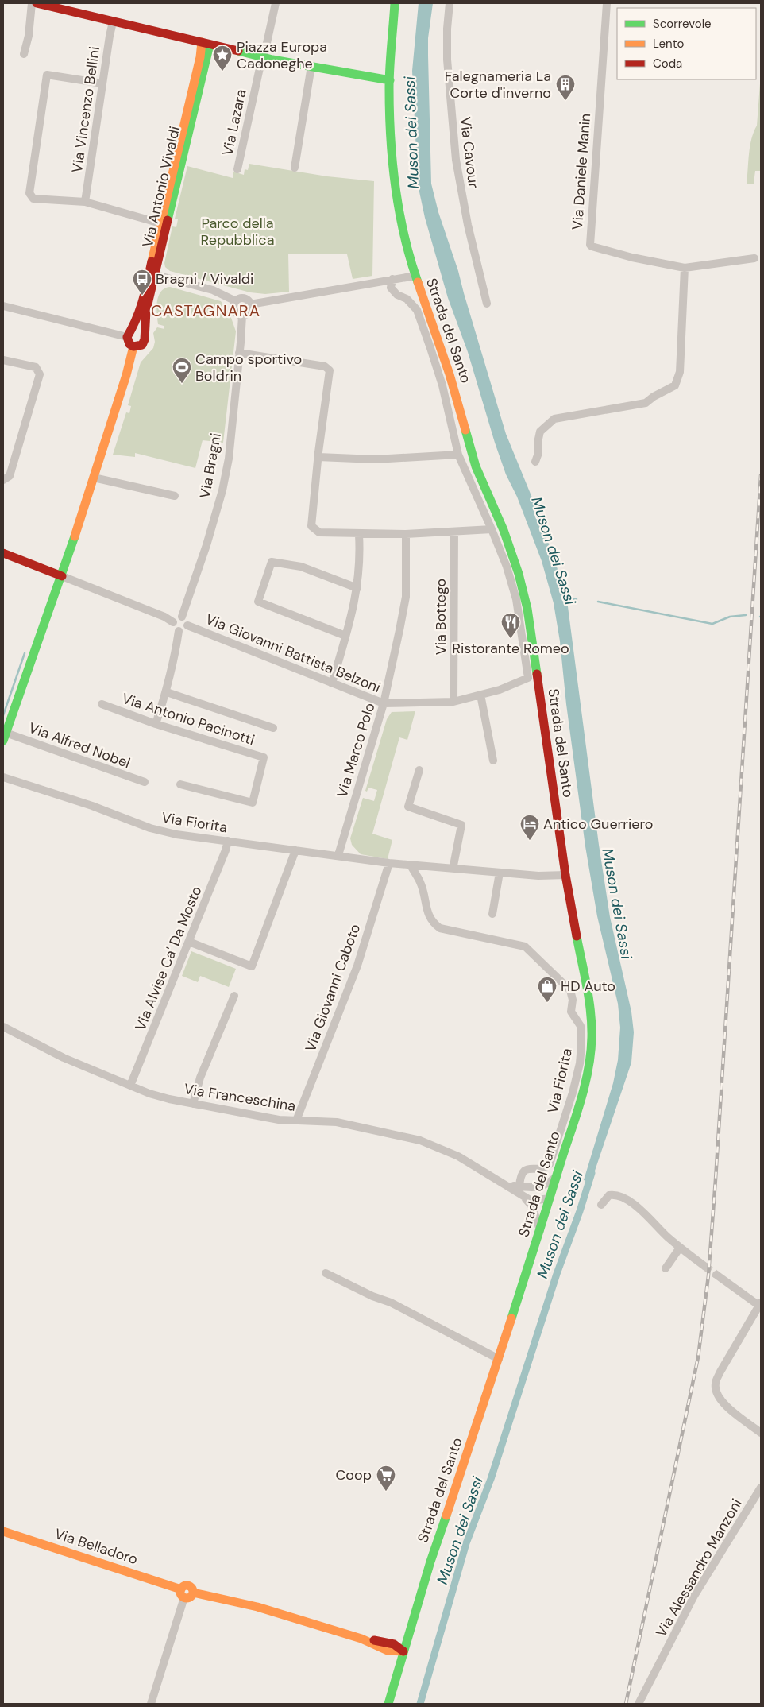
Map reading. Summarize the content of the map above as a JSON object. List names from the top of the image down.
{
  "streets": {
    "main road": ["Via Antonio Vivaldi", "Strada del Santo", "Via Belladoro"],
    "street": [
      "Via Vincenzo Bellini",
      "Via Lazara",
      "Via Cavour",
      "Via Daniele Manin",
      "Via Bragni",
      "Via Bottego",
      "Via Giovanni Battista Belzoni",
      "Via Antonio Pacinotti",
      "Via Alfred Nobel",
      "Via Marco Polo",
      "Via Fiorita",
      "Via Alvise Ca' Da Mosto",
      "Via Giovanni Caboto",
      "Via Franceschina",
      "Via Alessandro Manzoni"
    ]
  },
  "crossings": [
    ["Strada del Santo", "Via Giovanni Battista Belzoni"],
    ["Strada del Santo", "Via Fiorita"],
    ["Strada del Santo", "Via Franceschina"],
    ["Strada del Santo", "Via Belladoro"],
    ["Via Bragni", "Via Giovanni Battista Belzoni"],
    ["Via Bottego", "Via Giovanni Battista Belzoni"],
    ["Via Giovanni Battista Belzoni", "Via Marco Polo"],
    ["Via Marco Polo", "Via Fiorita"],
    ["Via Fiorita", "Via Alvise Ca' Da Mosto"],
    ["Via Fiorita", "Via Giovanni Caboto"],
    ["Via Fiorita", "Via Franceschina"],
    ["Via Alvise Ca' Da Mosto", "Via Franceschina"],
    ["Via Giovanni Caboto", "Via Franceschina"]
  ],
  "districts": ["CASTAGNARA"],
  "water": ["Muson dei Sassi"],
  "parks": ["Parco della Repubblica"],
  "places": {
    "place": ["Piazza Europa Cadoneghe"],
    "building": ["Falegnameria La Corte d'inverno"],
    "bus stop": ["Bragni / Vivaldi"],
    "sports": ["Campo sportivo Boldrin"],
    "restaurant": ["Ristorante Romeo"],
    "hotel": ["Antico Guerriero"],
    "shop": ["HD Auto"],
    "supermarket": ["Coop"]
  },
  "legend": ["Scorrevole", "Lento", "Coda"]
}
